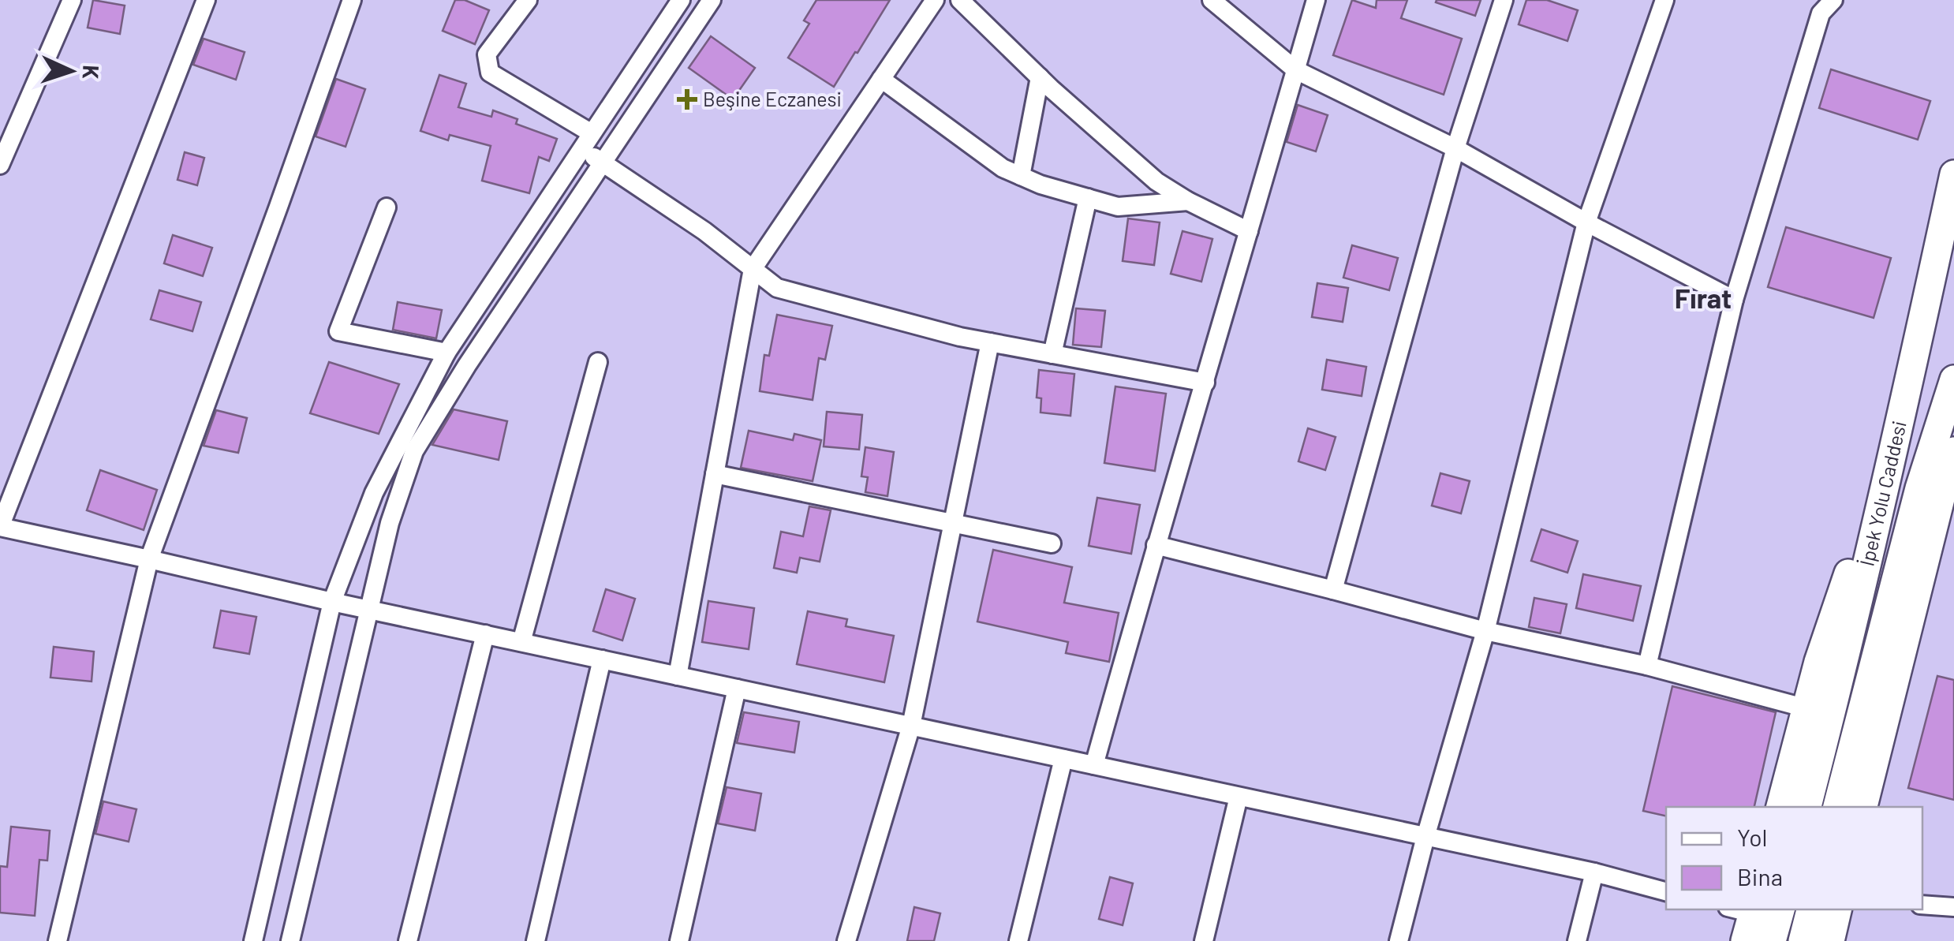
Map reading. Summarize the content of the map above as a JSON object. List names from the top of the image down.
{
  "streets": {
    "highway": ["İpek Yolu Caddesi"]
  },
  "districts": ["Fırat"],
  "places": {
    "health": ["Beşine Eczanesi"]
  },
  "legend": ["Yol", "Bina"],
  "north": "right"
}
